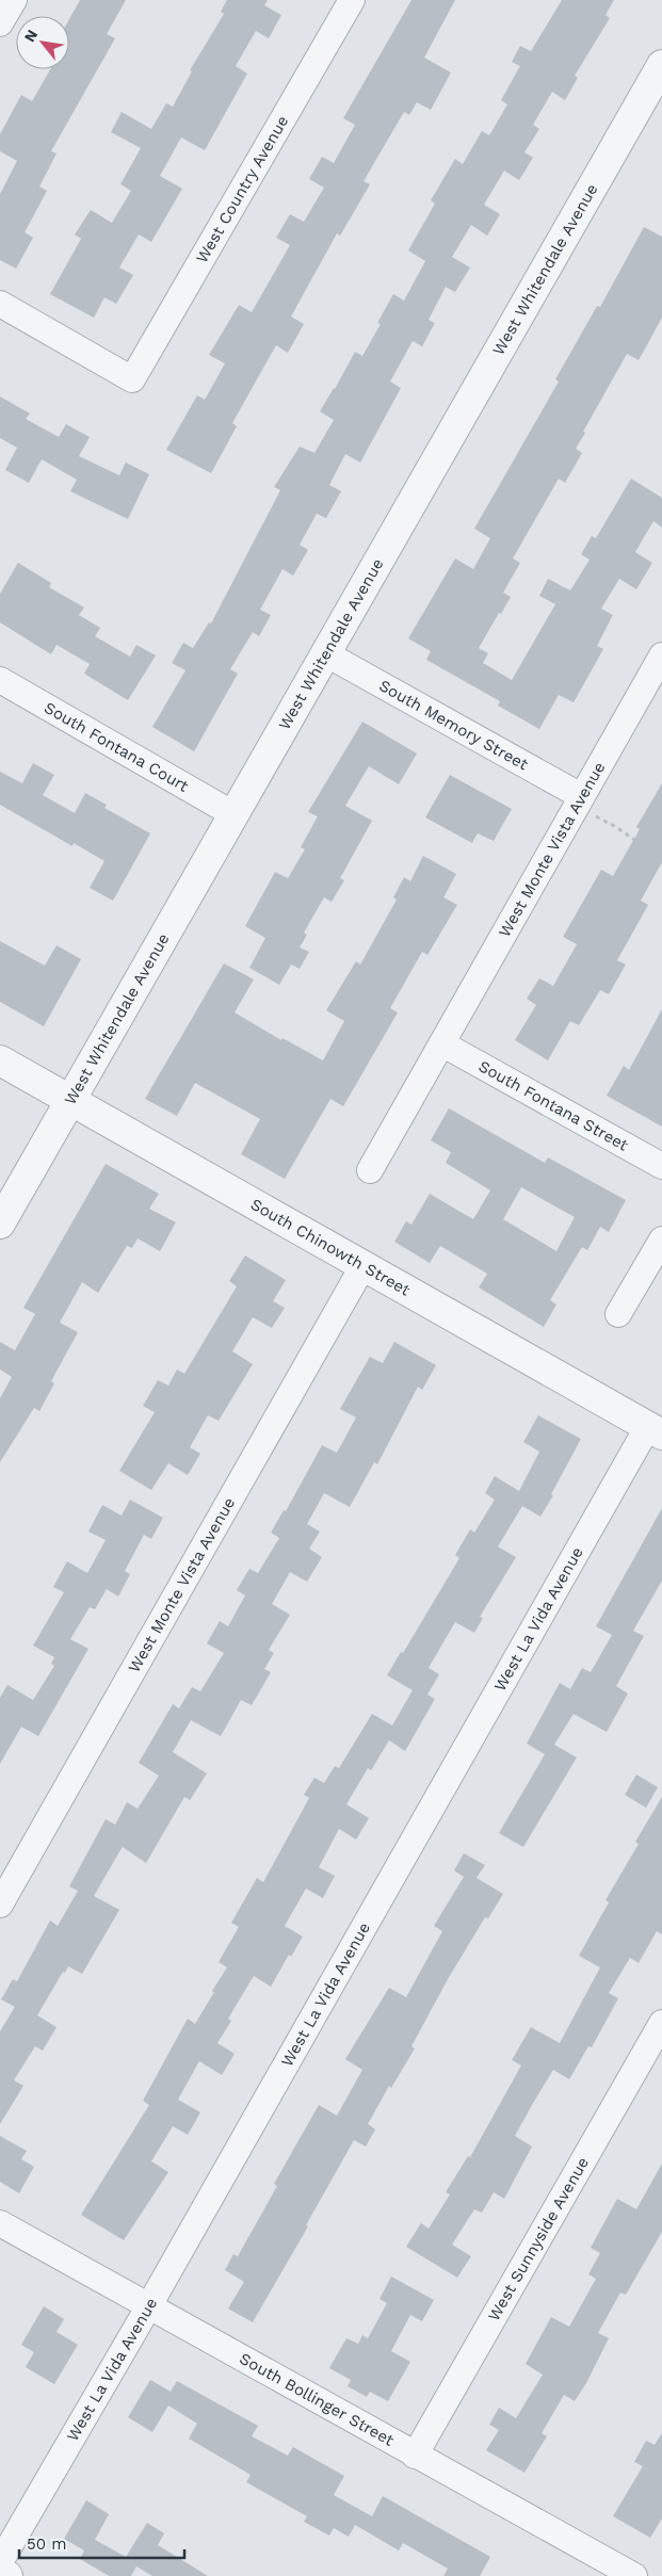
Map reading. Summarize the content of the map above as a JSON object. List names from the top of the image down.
{
  "streets": {
    "street": [
      "West Country Avenue",
      "West Whitendale Avenue",
      "South Memory Street",
      "South Fontana Court",
      "West Monte Vista Avenue",
      "South Fontana Street",
      "South Chinowth Street",
      "West La Vida Avenue",
      "West Sunnyside Avenue",
      "South Bollinger Street"
    ]
  },
  "crossings": [
    ["West Whitendale Avenue", "South Memory Street"],
    ["West Whitendale Avenue", "South Fontana Court"],
    ["West Whitendale Avenue", "South Chinowth Street"],
    ["South Memory Street", "West Monte Vista Avenue"],
    ["West Monte Vista Avenue", "South Fontana Street"],
    ["West Monte Vista Avenue", "South Chinowth Street"],
    ["South Chinowth Street", "West La Vida Avenue"],
    ["West La Vida Avenue", "South Bollinger Street"],
    ["West Sunnyside Avenue", "South Bollinger Street"]
  ],
  "scale_bar": "50 m",
  "north": "top left"
}
